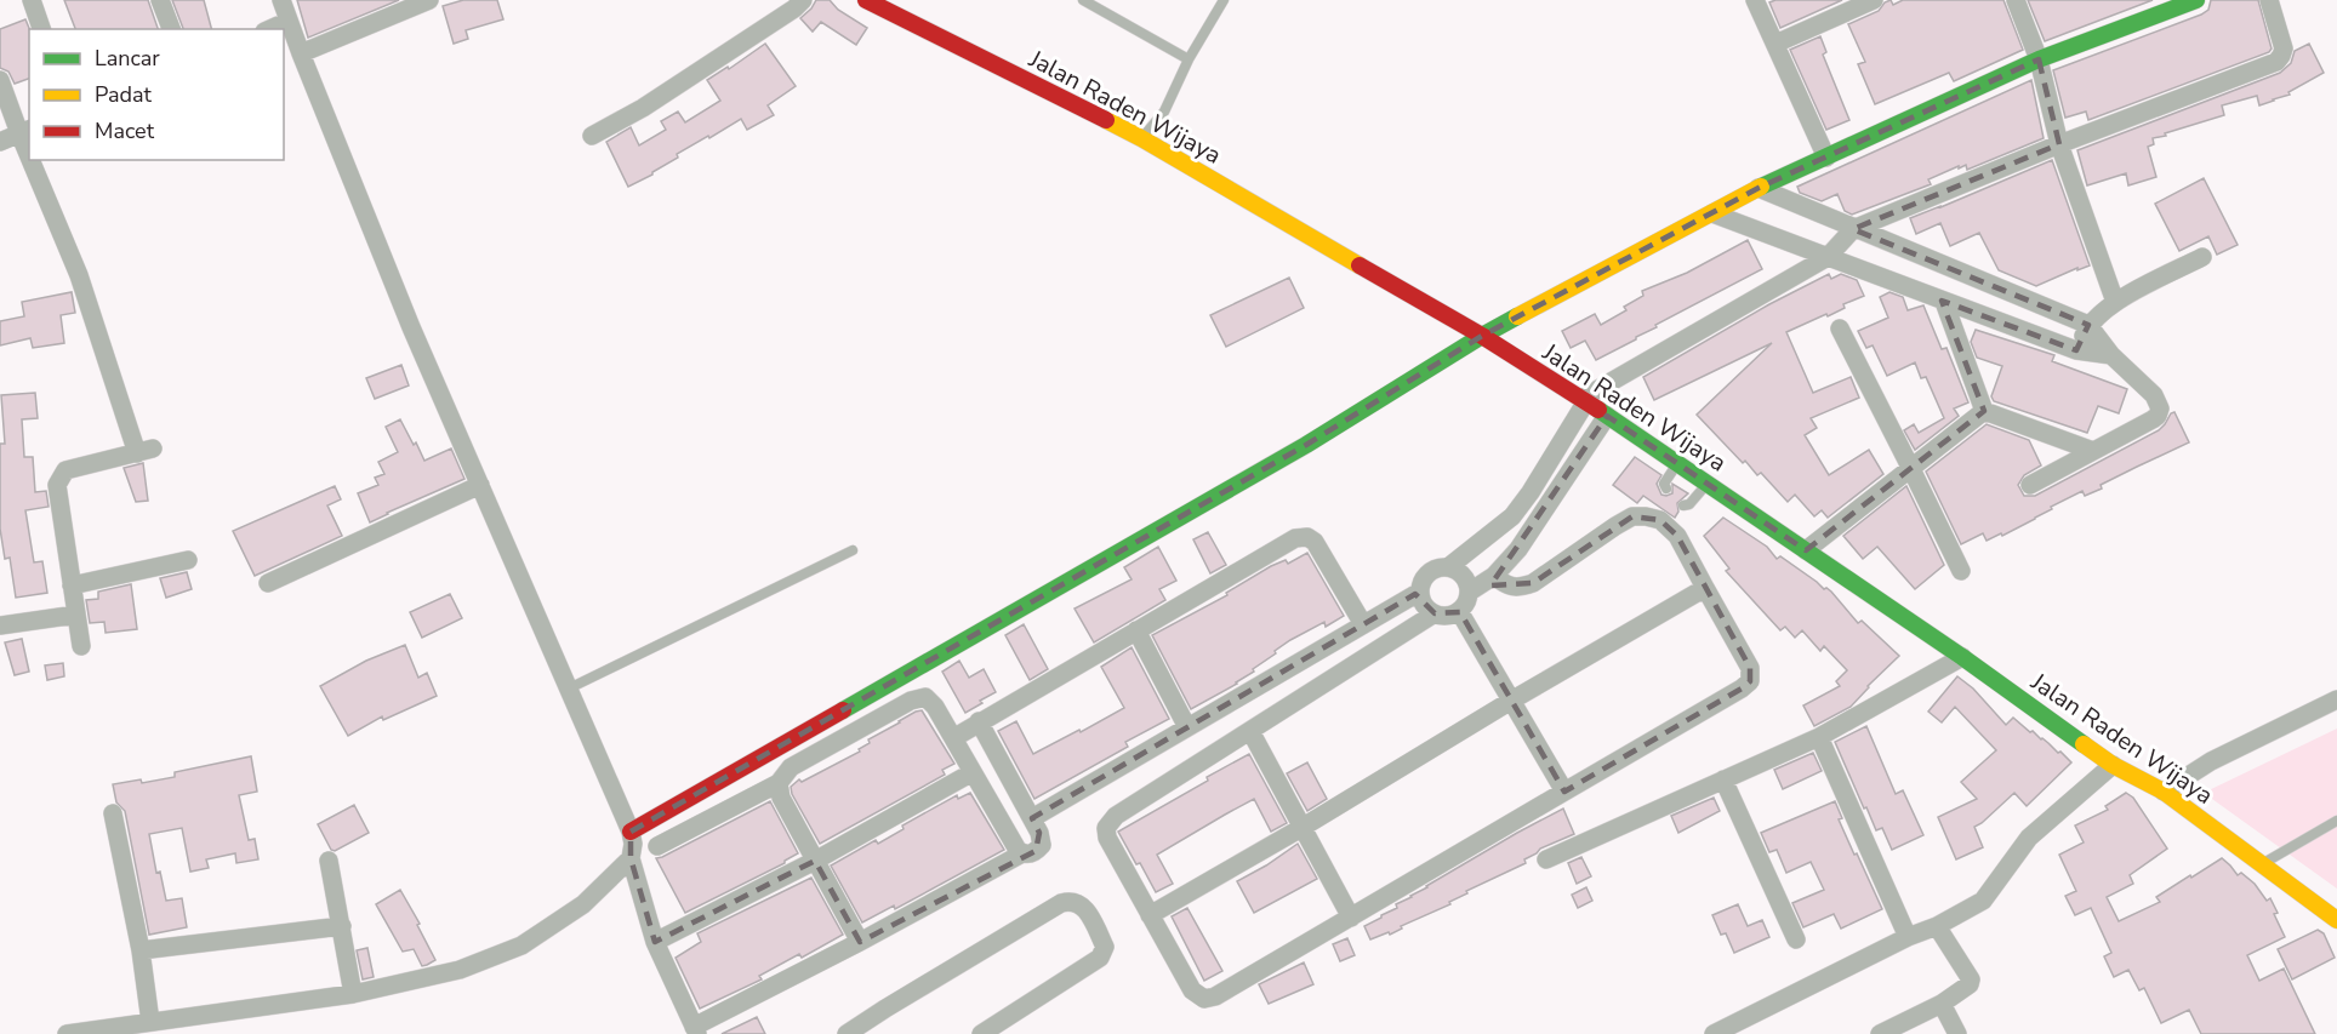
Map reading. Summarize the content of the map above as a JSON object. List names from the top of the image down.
{
  "streets": {
    "main road": ["Jalan Raden Wijaya"]
  },
  "legend": ["Lancar", "Padat", "Macet"]
}
